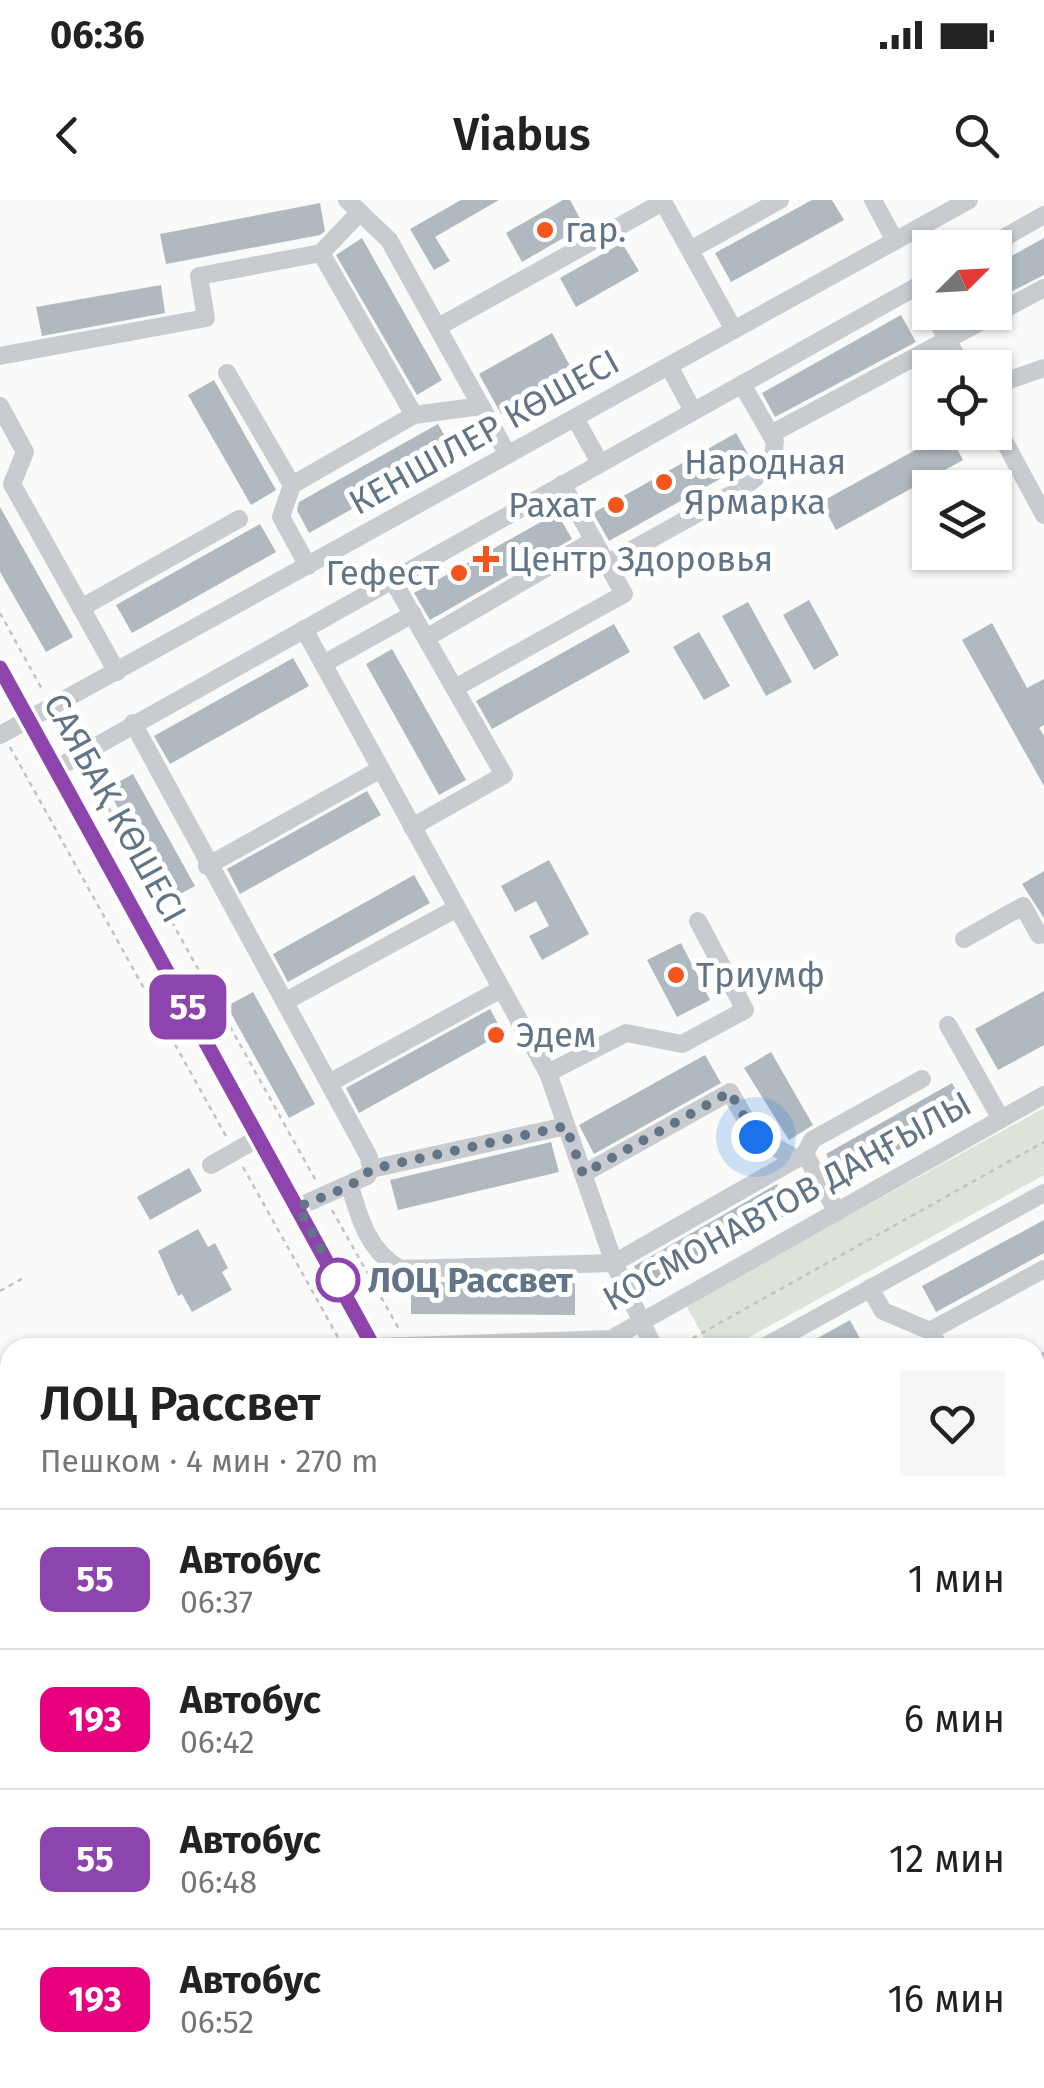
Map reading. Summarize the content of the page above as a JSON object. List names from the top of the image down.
{
  "streets": {
    "street": ["КЕНШІЛЕР КӨШЕСІ", "САЯБАҚ КӨШЕСІ", "КОСМОНАВТОВ ДАҢҒЫЛЫ"]
  },
  "crossings": [
    ["КЕНШІЛЕР КӨШЕСІ", "САЯБАҚ КӨШЕСІ"]
  ],
  "places": {
    "other": [
      "гар.",
      "Народная Ярмарка",
      "Рахат",
      "Гефест",
      "Триумф",
      "Эдем",
      "ЛОЦ Рассвет"
    ],
    "health": ["Центр Здоровья"]
  },
  "lines": ["bus line 55"],
  "north": "top right",
  "page": {
    "status": "06:36",
    "header": "Viabus",
    "on_map": "55",
    "heading": ["ЛОЦ Рассвет", "Пешком · 4 мин · 270 m"],
    "list": [
      {
        "mark": "55",
        "name": "Автобус",
        "note": "06:37",
        "value": "1 мин"
      },
      {
        "mark": "193",
        "name": "Автобус",
        "note": "06:42",
        "value": "6 мин"
      },
      {
        "mark": "55",
        "name": "Автобус",
        "note": "06:48",
        "value": "12 мин"
      },
      {
        "mark": "193",
        "name": "Автобус",
        "note": "06:52",
        "value": "16 мин"
      }
    ]
  }
}
